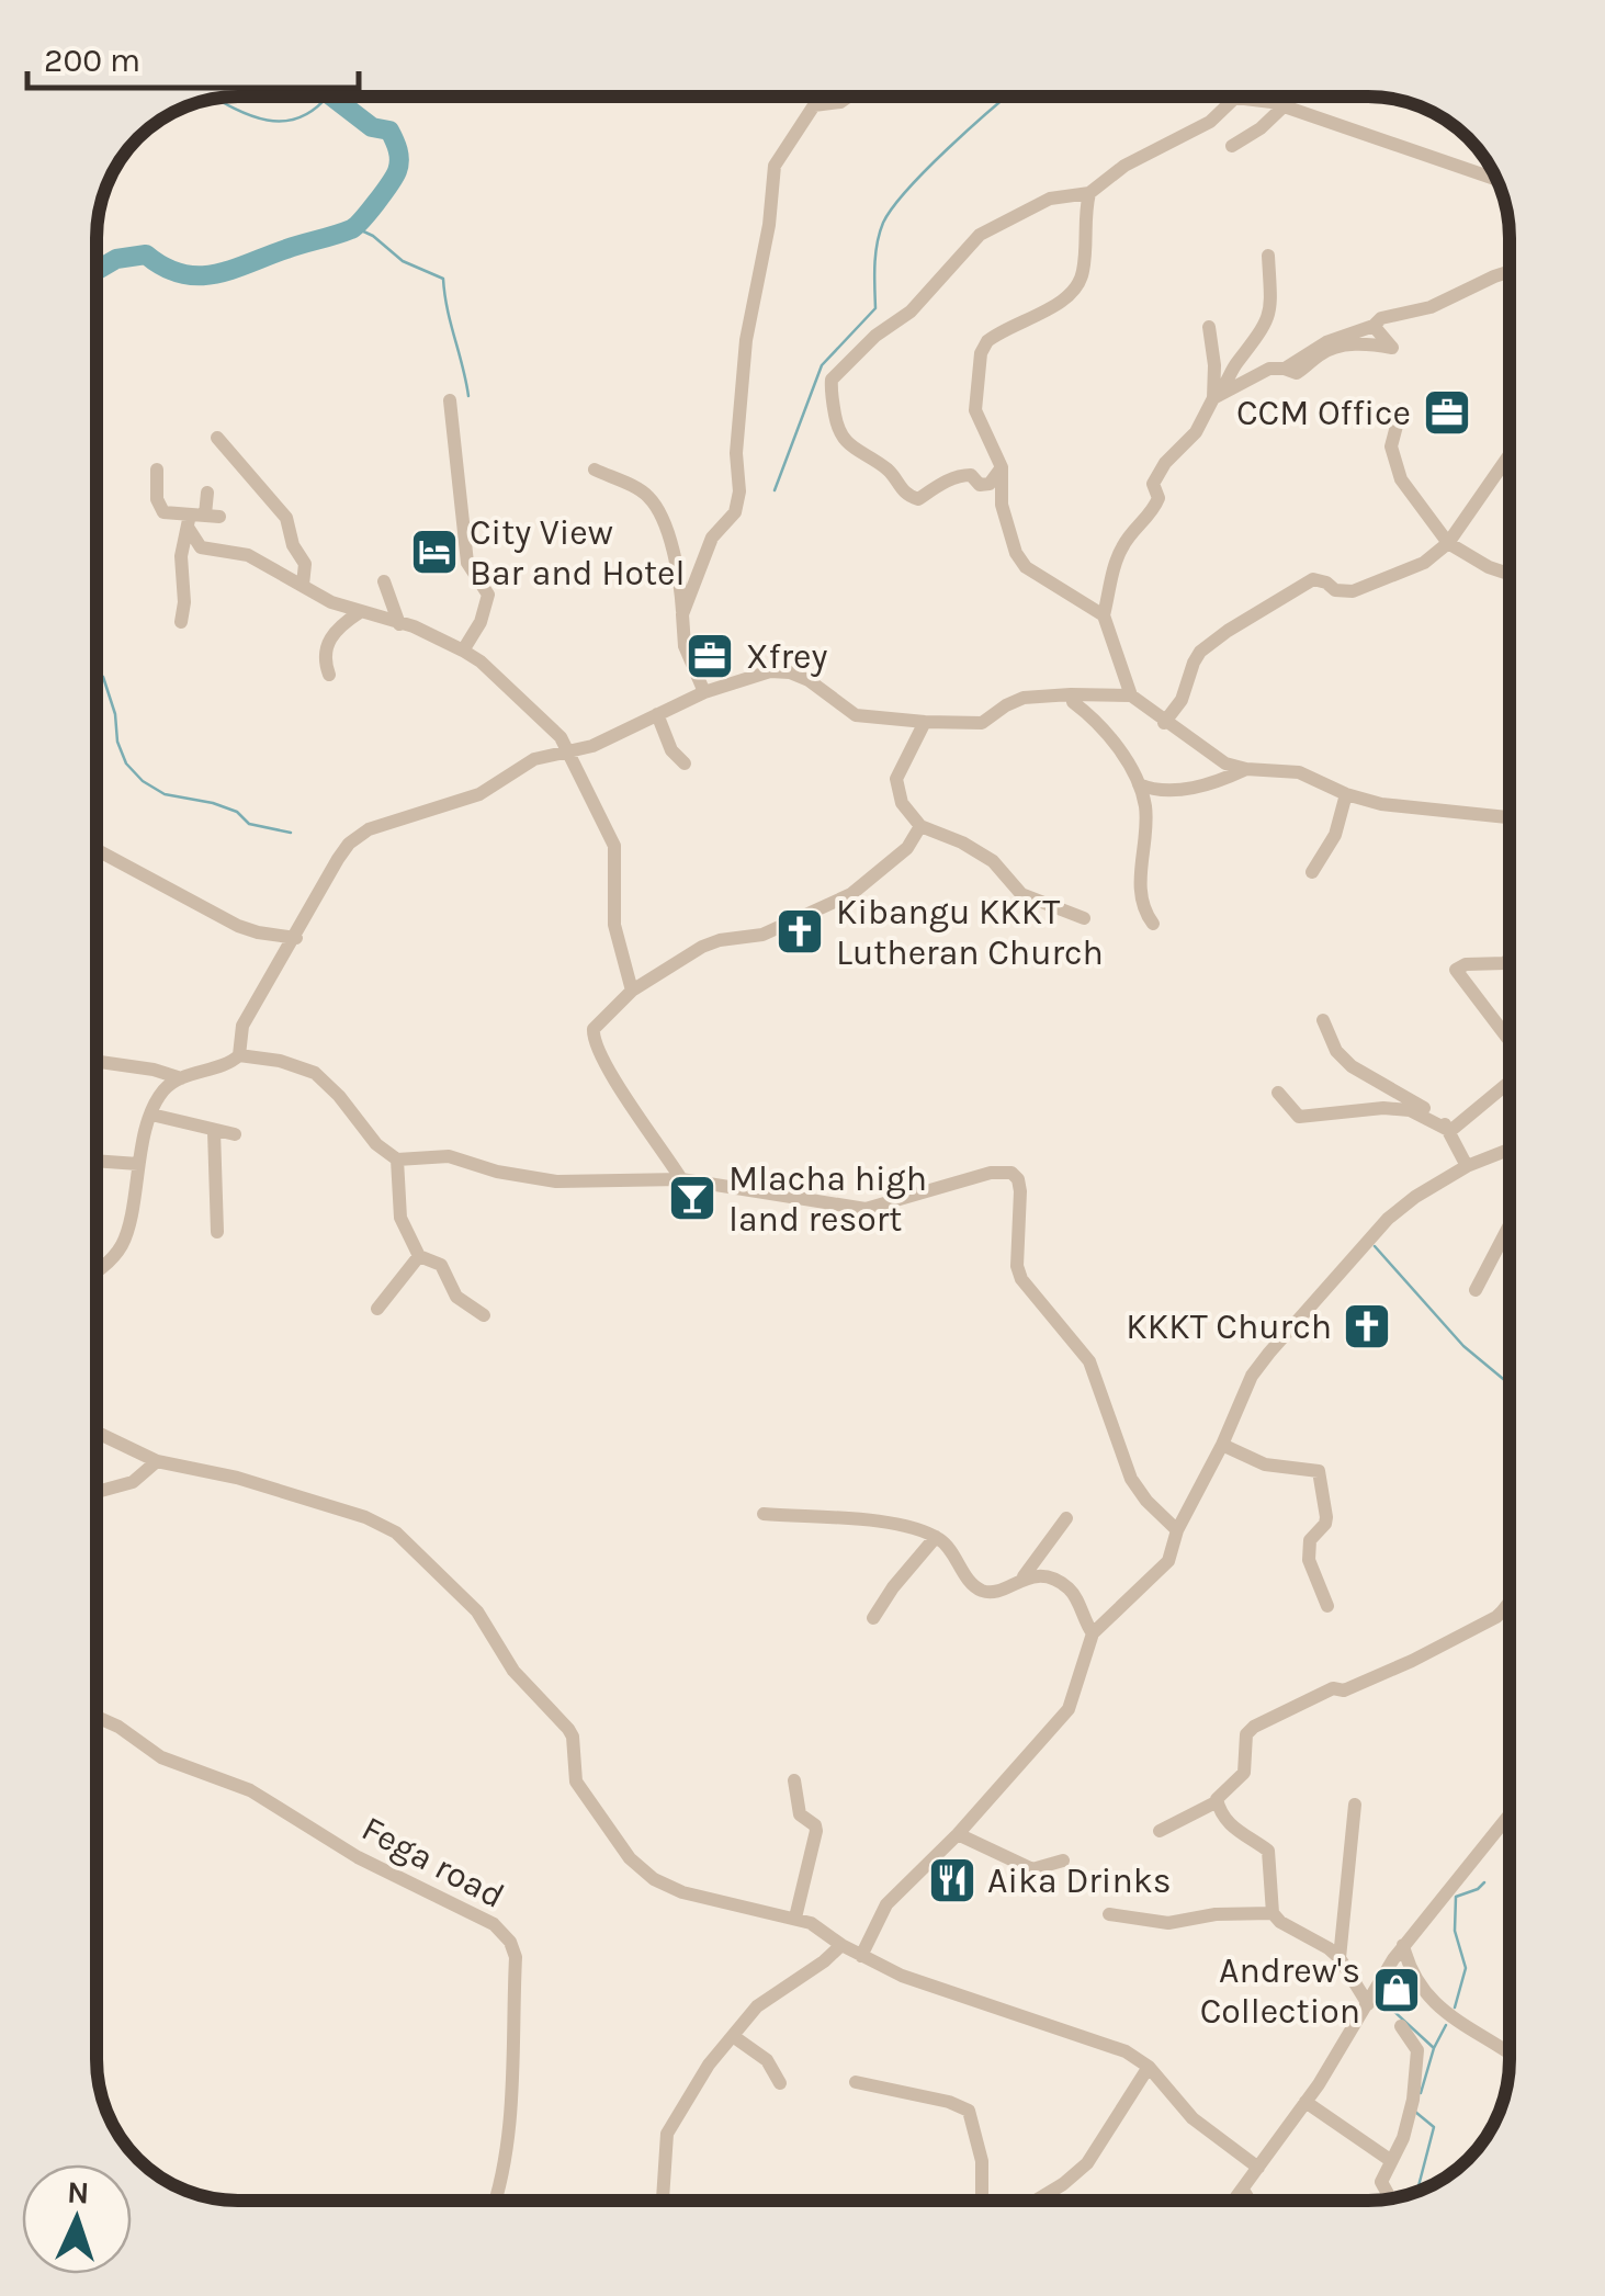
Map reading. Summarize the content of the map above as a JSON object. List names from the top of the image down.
{
  "streets": {
    "street": ["Fega road"]
  },
  "places": {
    "office": ["CCM Office", "Xfrey"],
    "hotel": ["City View Bar and Hotel"],
    "church": ["Kibangu KKKT Lutheran Church", "KKKT Church"],
    "bar": ["Mlacha high land resort"],
    "restaurant": ["Aika Drinks"],
    "shop": ["Andrew's Collection"]
  },
  "scale_bar": "200 m",
  "north": "top"
}
